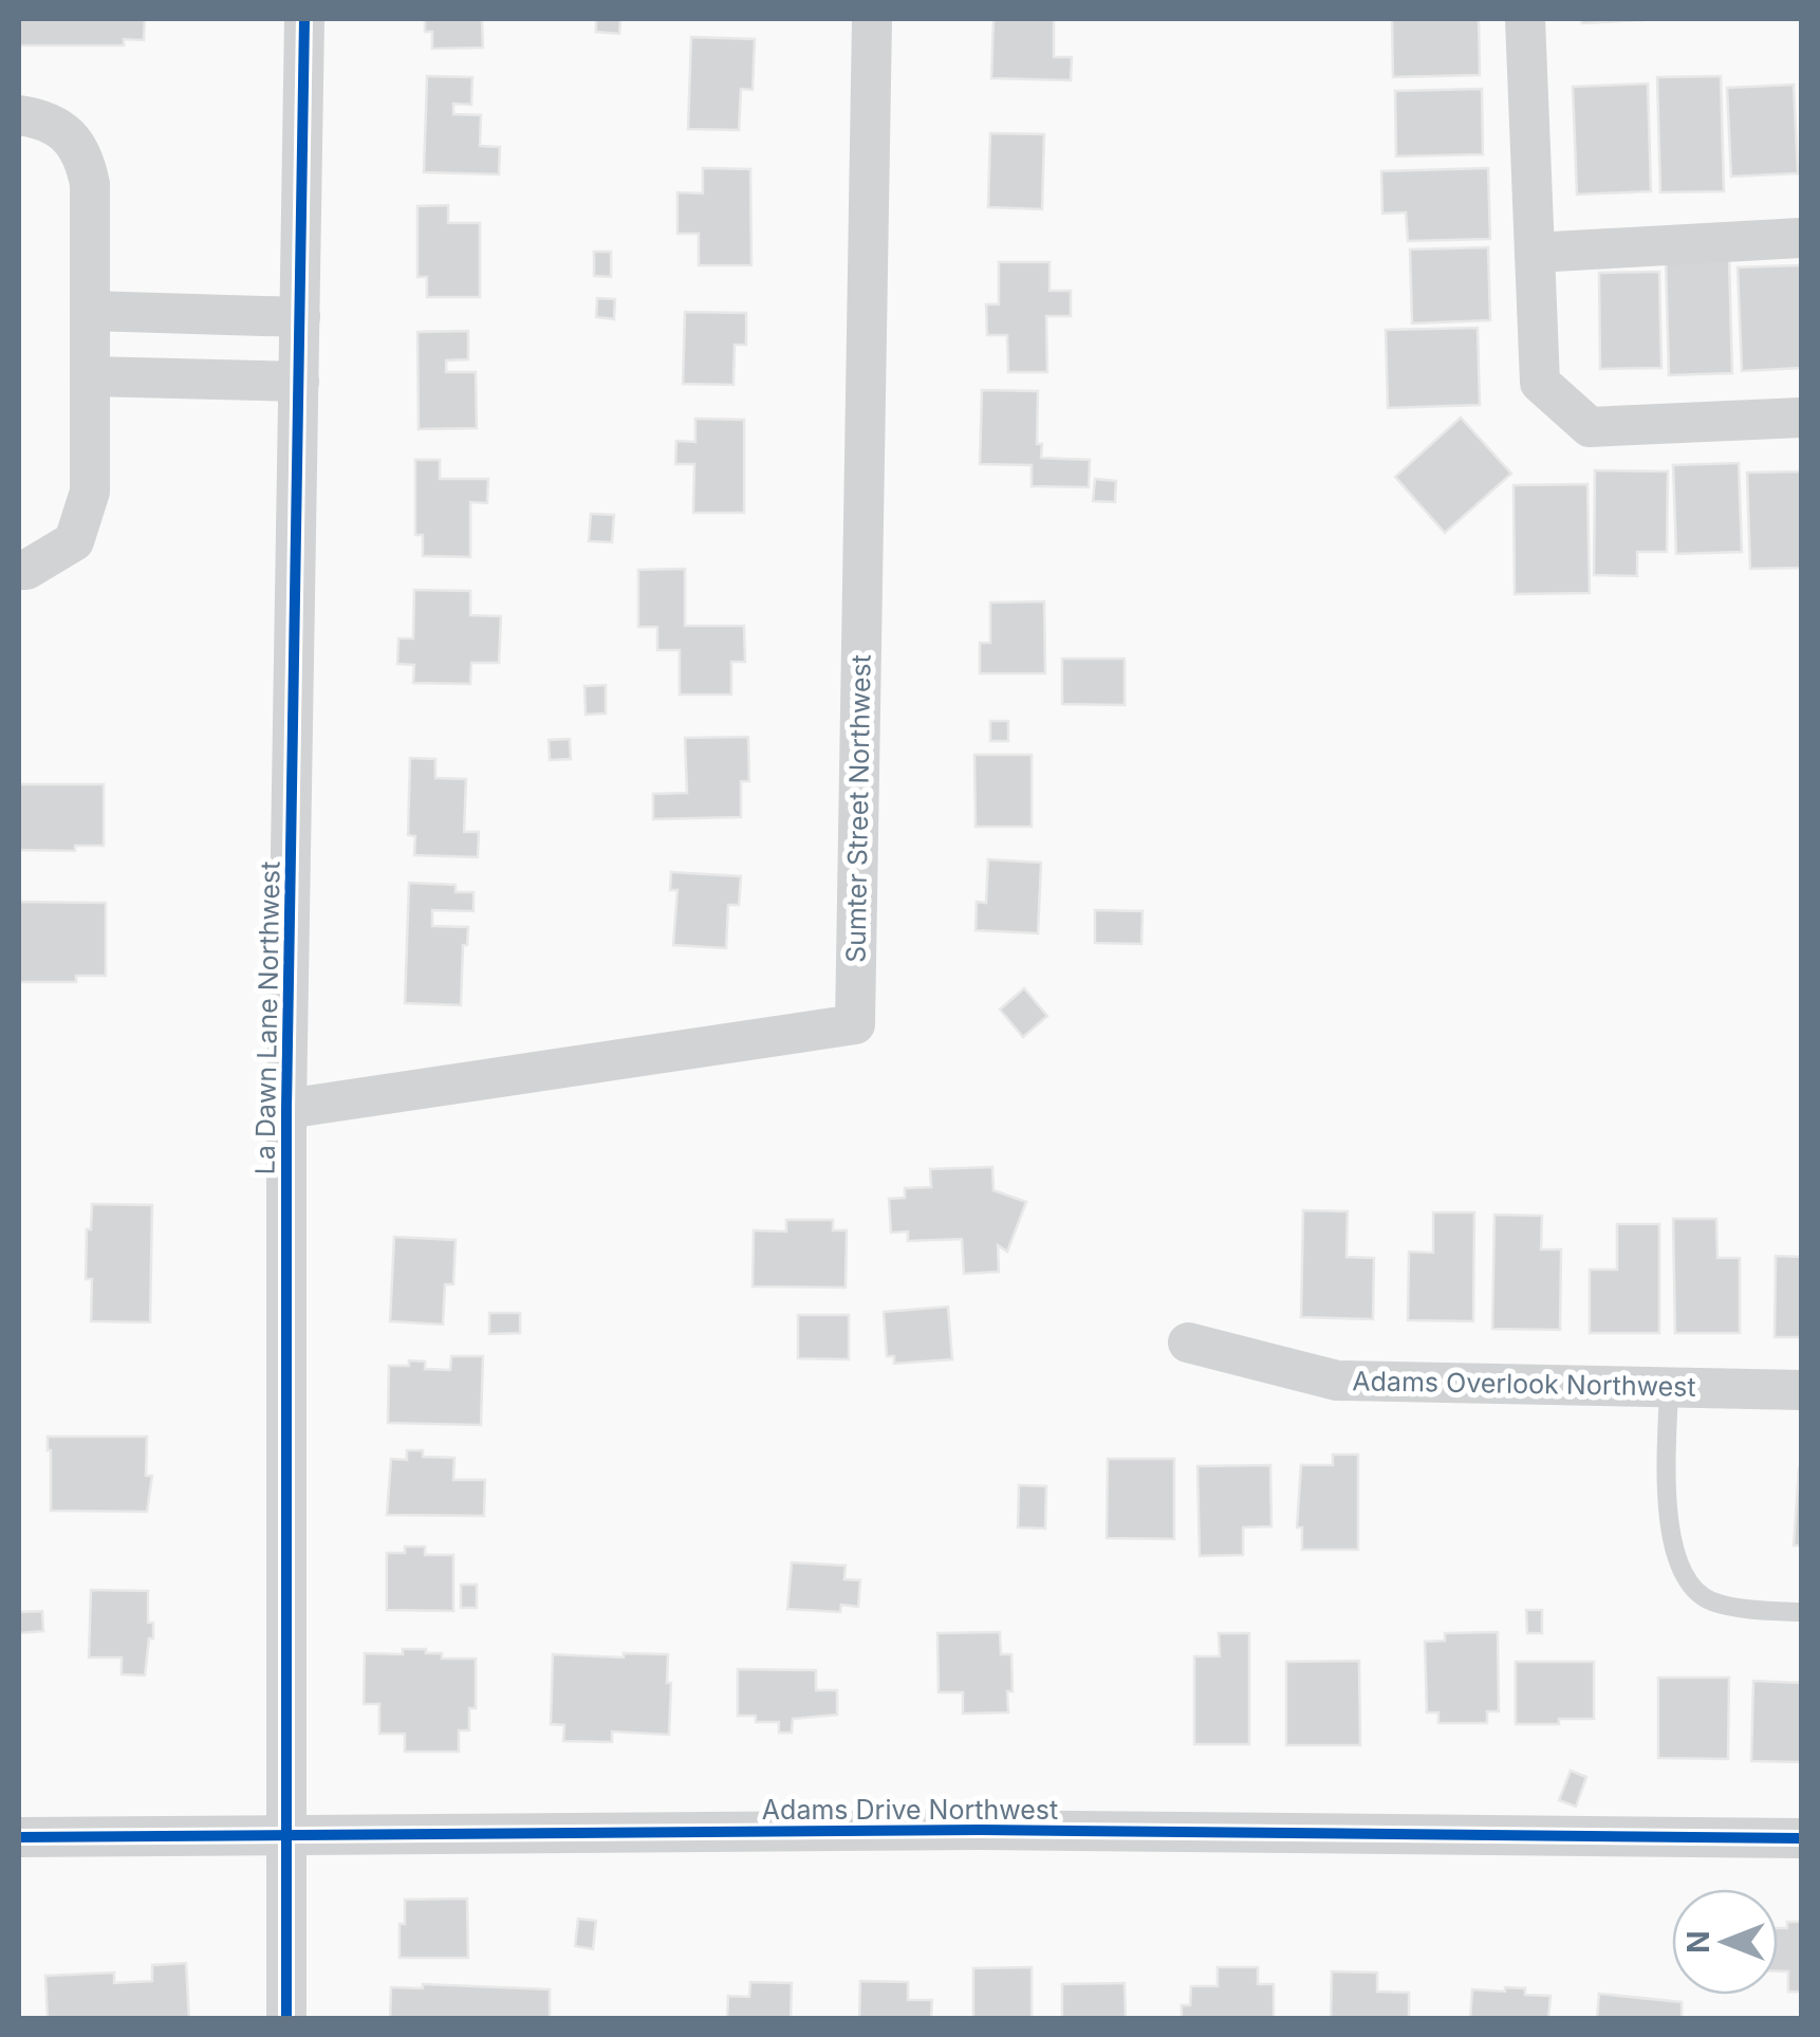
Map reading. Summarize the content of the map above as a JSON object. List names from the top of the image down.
{
  "streets": {
    "street": [
      "Sumter Street Northwest",
      "La Dawn Lane Northwest",
      "Adams Overlook Northwest",
      "Adams Drive Northwest"
    ]
  },
  "crossings": [
    ["Sumter Street Northwest", "La Dawn Lane Northwest"],
    ["La Dawn Lane Northwest", "Adams Drive Northwest"]
  ],
  "north": "left"
}
